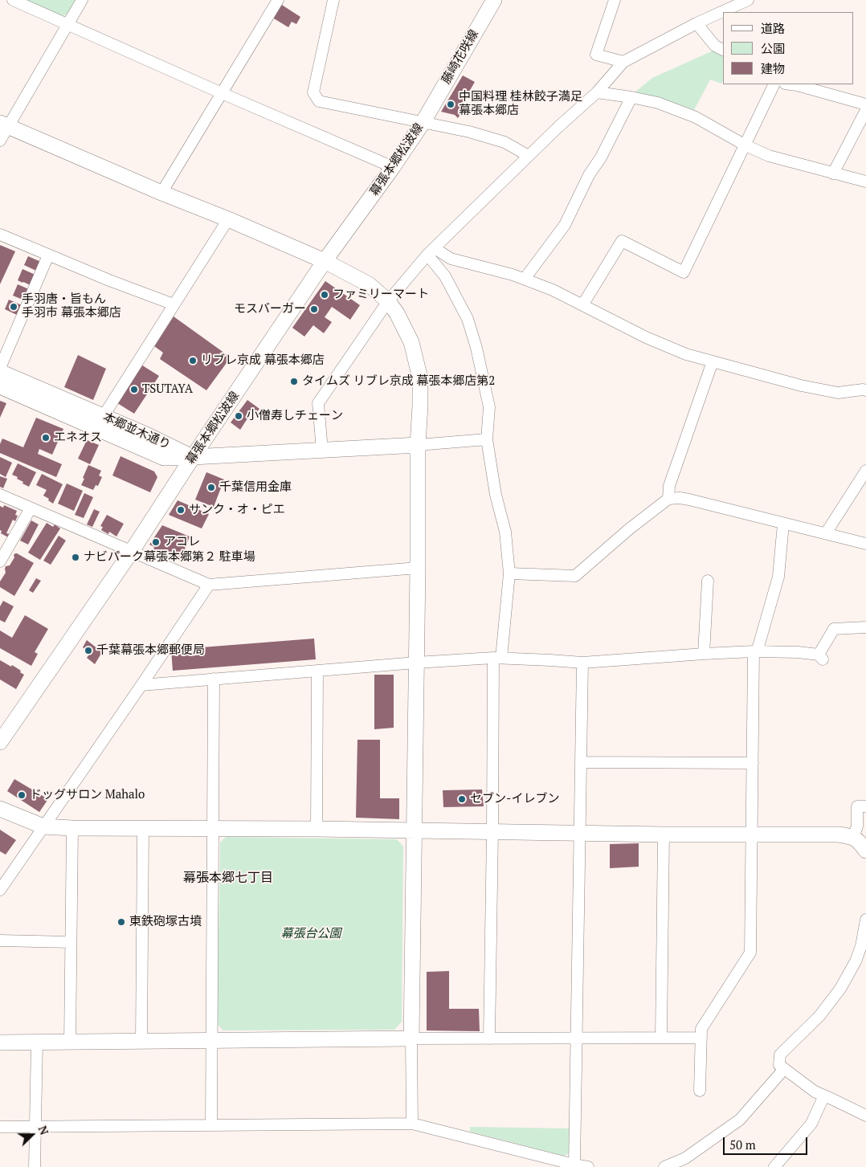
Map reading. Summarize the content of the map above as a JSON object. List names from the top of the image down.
{
  "streets": {
    "street": ["藤崎花咲線", "幕張本郷松波線", "本郷並木通り"]
  },
  "crossings": [
    ["藤崎花咲線", "幕張本郷松波線"],
    ["幕張本郷松波線", "本郷並木通り"]
  ],
  "districts": ["幕張本郷七丁目"],
  "parks": ["幕張台公園"],
  "places": [
    "中国料理 桂林餃子満足 幕張本郷店",
    "ファミリーマート",
    "手羽唐・旨もん 手羽市 幕張本郷店",
    "モスバーガー",
    "リブレ京成 幕張本郷店",
    "タイムズ リブレ京成 幕張本郷店第2",
    "TSUTAYA",
    "小僧寿しチェーン",
    "エネオス",
    "千葉信用金庫",
    "サンク・オ・ピエ",
    "アコレ",
    "ナビパーク幕張本郷第２ 駐車場",
    "千葉幕張本郷郵便局",
    "ドッグサロン Mahalo",
    "セブン-イレブン",
    "東鉄砲塚古墳"
  ],
  "legend": ["道路", "公園", "建物"],
  "scale_bar": "50 m",
  "north": "right"
}
